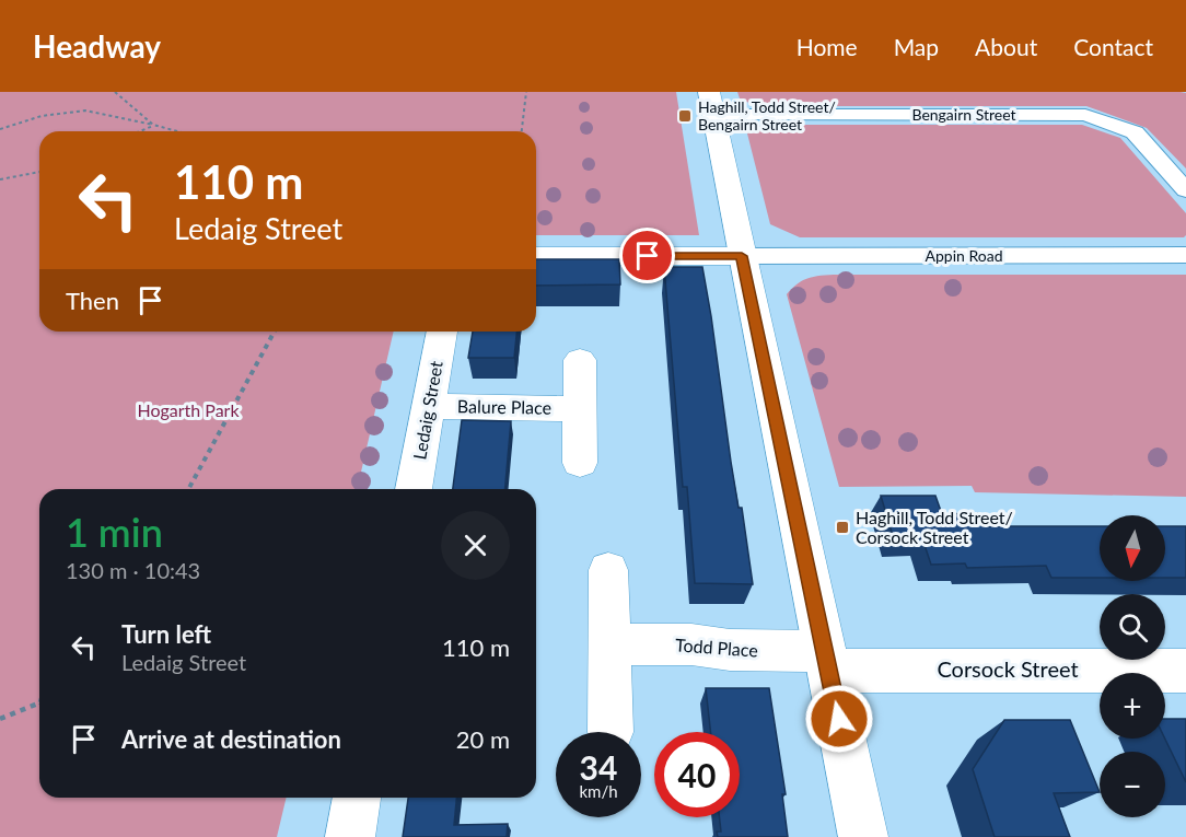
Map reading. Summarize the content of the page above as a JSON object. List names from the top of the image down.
{
  "streets": {
    "street": [
      "Bengairn Street",
      "Appin Road",
      "Balure Place",
      "Ledaig Street",
      "Todd Place",
      "Corsock Street"
    ]
  },
  "crossings": [
    ["Balure Place", "Ledaig Street"],
    ["Todd Place", "Corsock Street"]
  ],
  "parks": ["Hogarth Park"],
  "places": {
    "transit": ["Haghill, Todd Street/ Bengairn Street", "Haghill, Todd Street/ Corsock Street"]
  },
  "north": "bottom",
  "page": {
    "header": "Headway",
    "nav": [
      "Home",
      "Map",
      "About",
      "Contact"
    ],
    "turn": ["110 m", "Ledaig Street"],
    "then": "Then",
    "heading": ["1 min", "130 m · 10:43"],
    "map_buttons": ["+", "−"],
    "list": [
      {
        "name": "Turn left",
        "note": "Ledaig Street",
        "value": "110 m"
      },
      {
        "name": "Arrive at destination",
        "value": "20 m"
      }
    ],
    "speed": "34 km/h",
    "limit": "40"
  }
}
